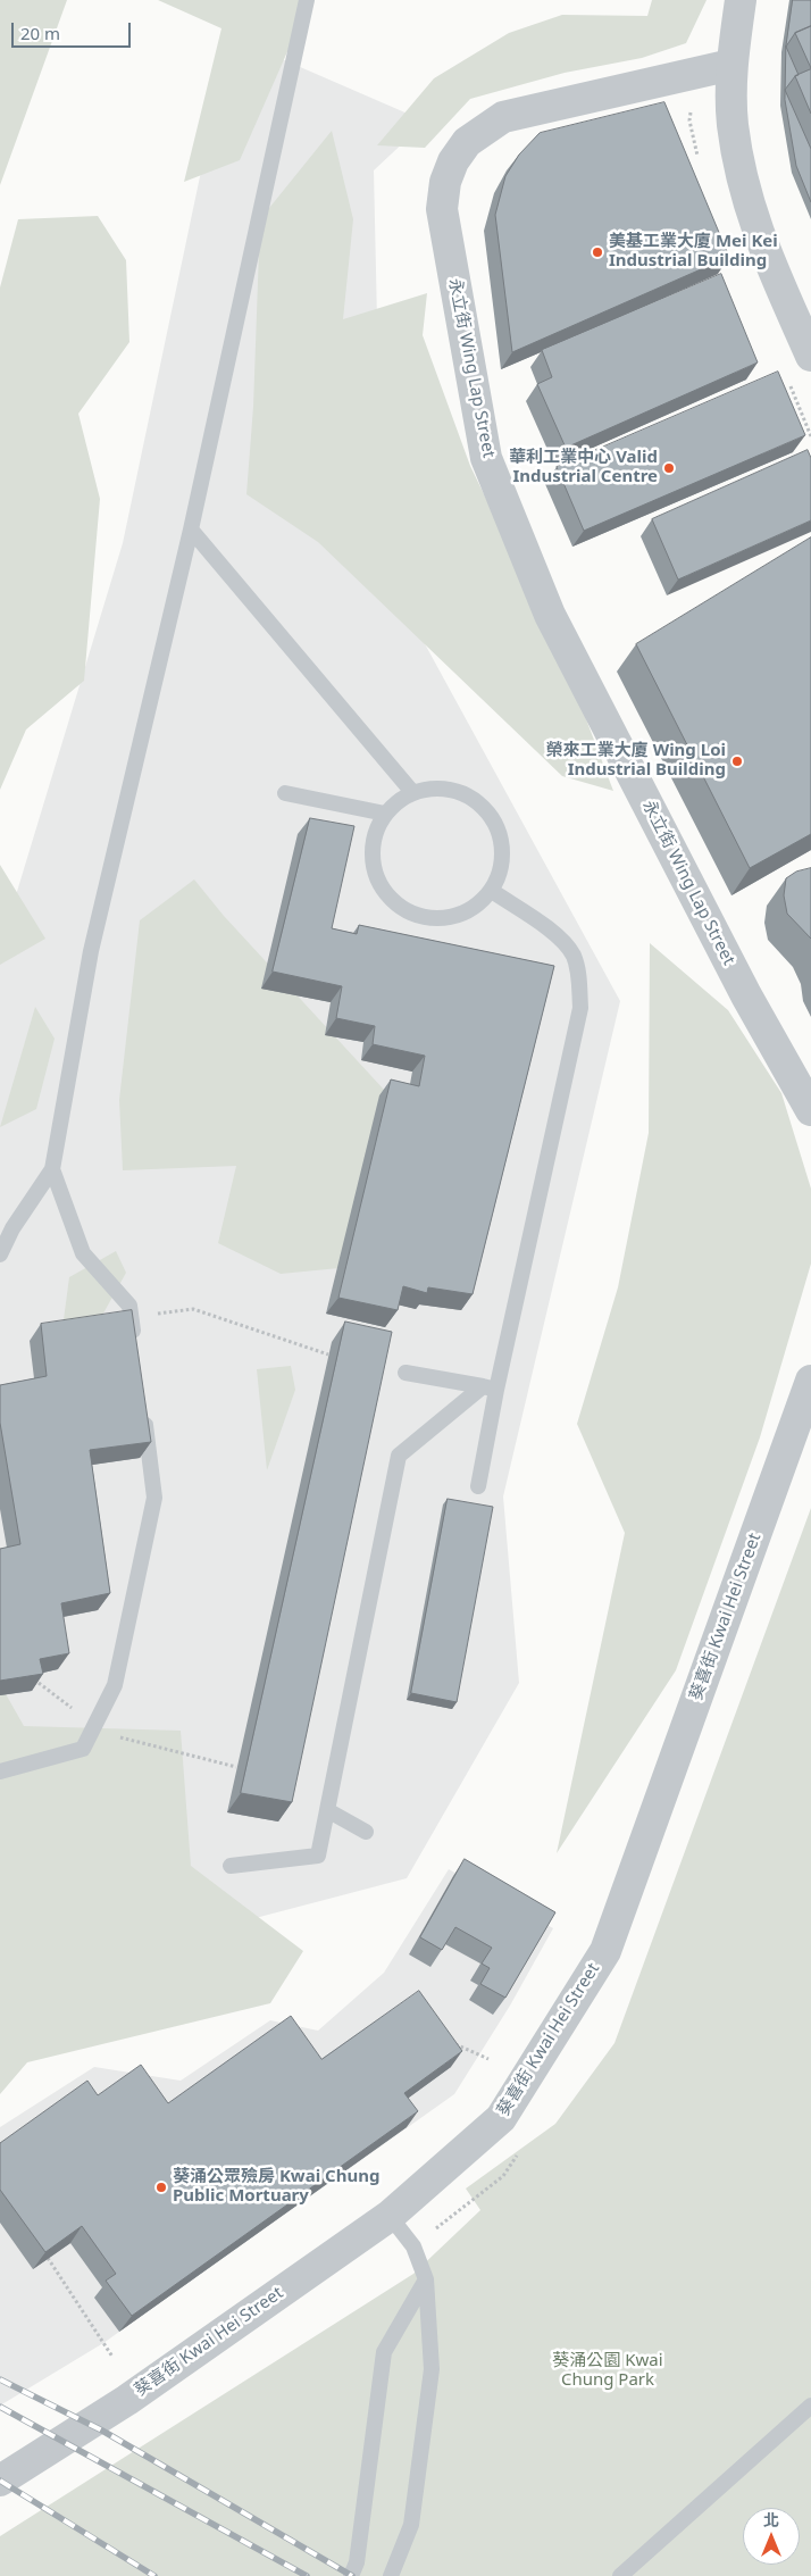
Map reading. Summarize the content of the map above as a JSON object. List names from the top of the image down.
{
  "streets": {
    "street": ["永立街 Wing Lap Street", "葵喜街 Kwai Hei Street"]
  },
  "parks": ["葵涌公園 Kwai Chung Park"],
  "places": [
    "美基工業大廈 Mei Kei Industrial Building",
    "華利工業中心 Valid Industrial Centre",
    "榮來工業大廈 Wing Loi Industrial Building",
    "葵涌公眾殮房 Kwai Chung Public Mortuary"
  ],
  "scale_bar": "20 m",
  "north": "top"
}
